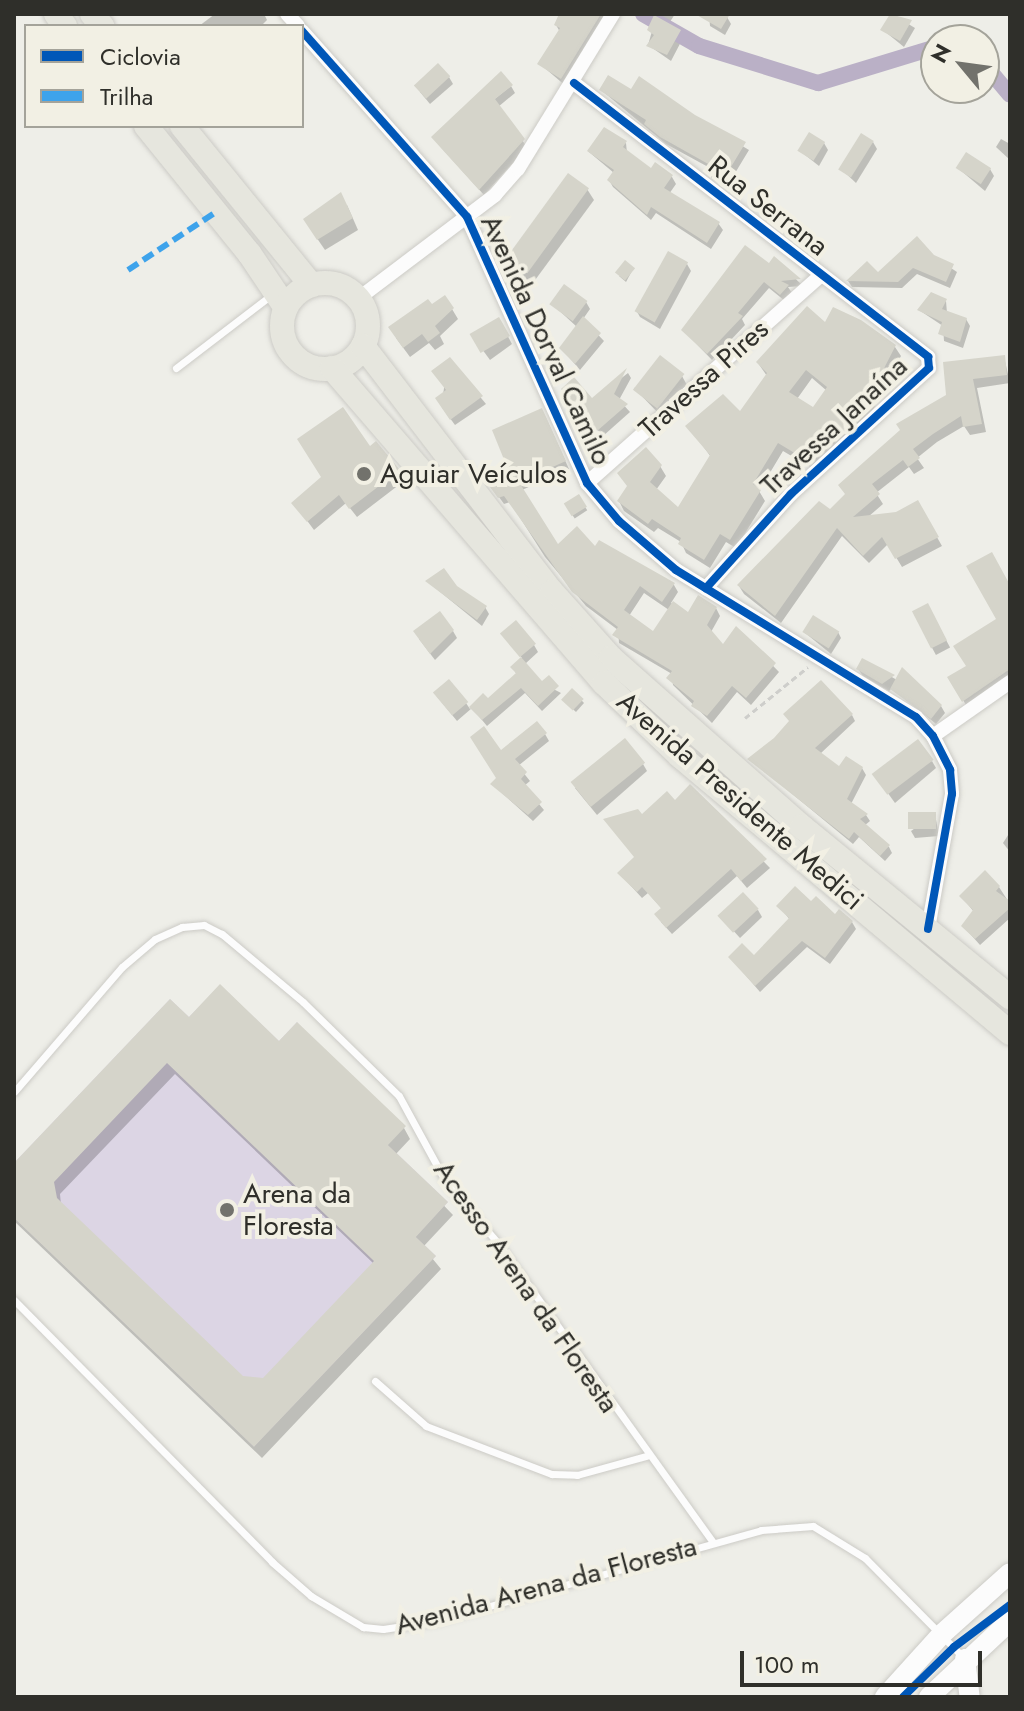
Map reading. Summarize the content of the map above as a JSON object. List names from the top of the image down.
{
  "streets": {
    "main road": ["Avenida Presidente Medici"],
    "street": [
      "Rua Serrana",
      "Avenida Dorval Camilo",
      "Travessa Pires",
      "Travessa Janaína"
    ],
    "lane": ["Acesso Arena da Floresta", "Avenida Arena da Floresta"]
  },
  "crossings": [
    ["Rua Serrana", "Travessa Pires"],
    ["Rua Serrana", "Travessa Janaína"],
    ["Avenida Dorval Camilo", "Travessa Pires"],
    ["Avenida Dorval Camilo", "Travessa Janaína"],
    ["Avenida Dorval Camilo", "Avenida Presidente Medici"],
    ["Acesso Arena da Floresta", "Avenida Arena da Floresta"]
  ],
  "places": ["Aguiar Veículos", "Arena da Floresta"],
  "legend": ["Ciclovia", "Trilha"],
  "scale_bar": "100 m",
  "north": "top left"
}
